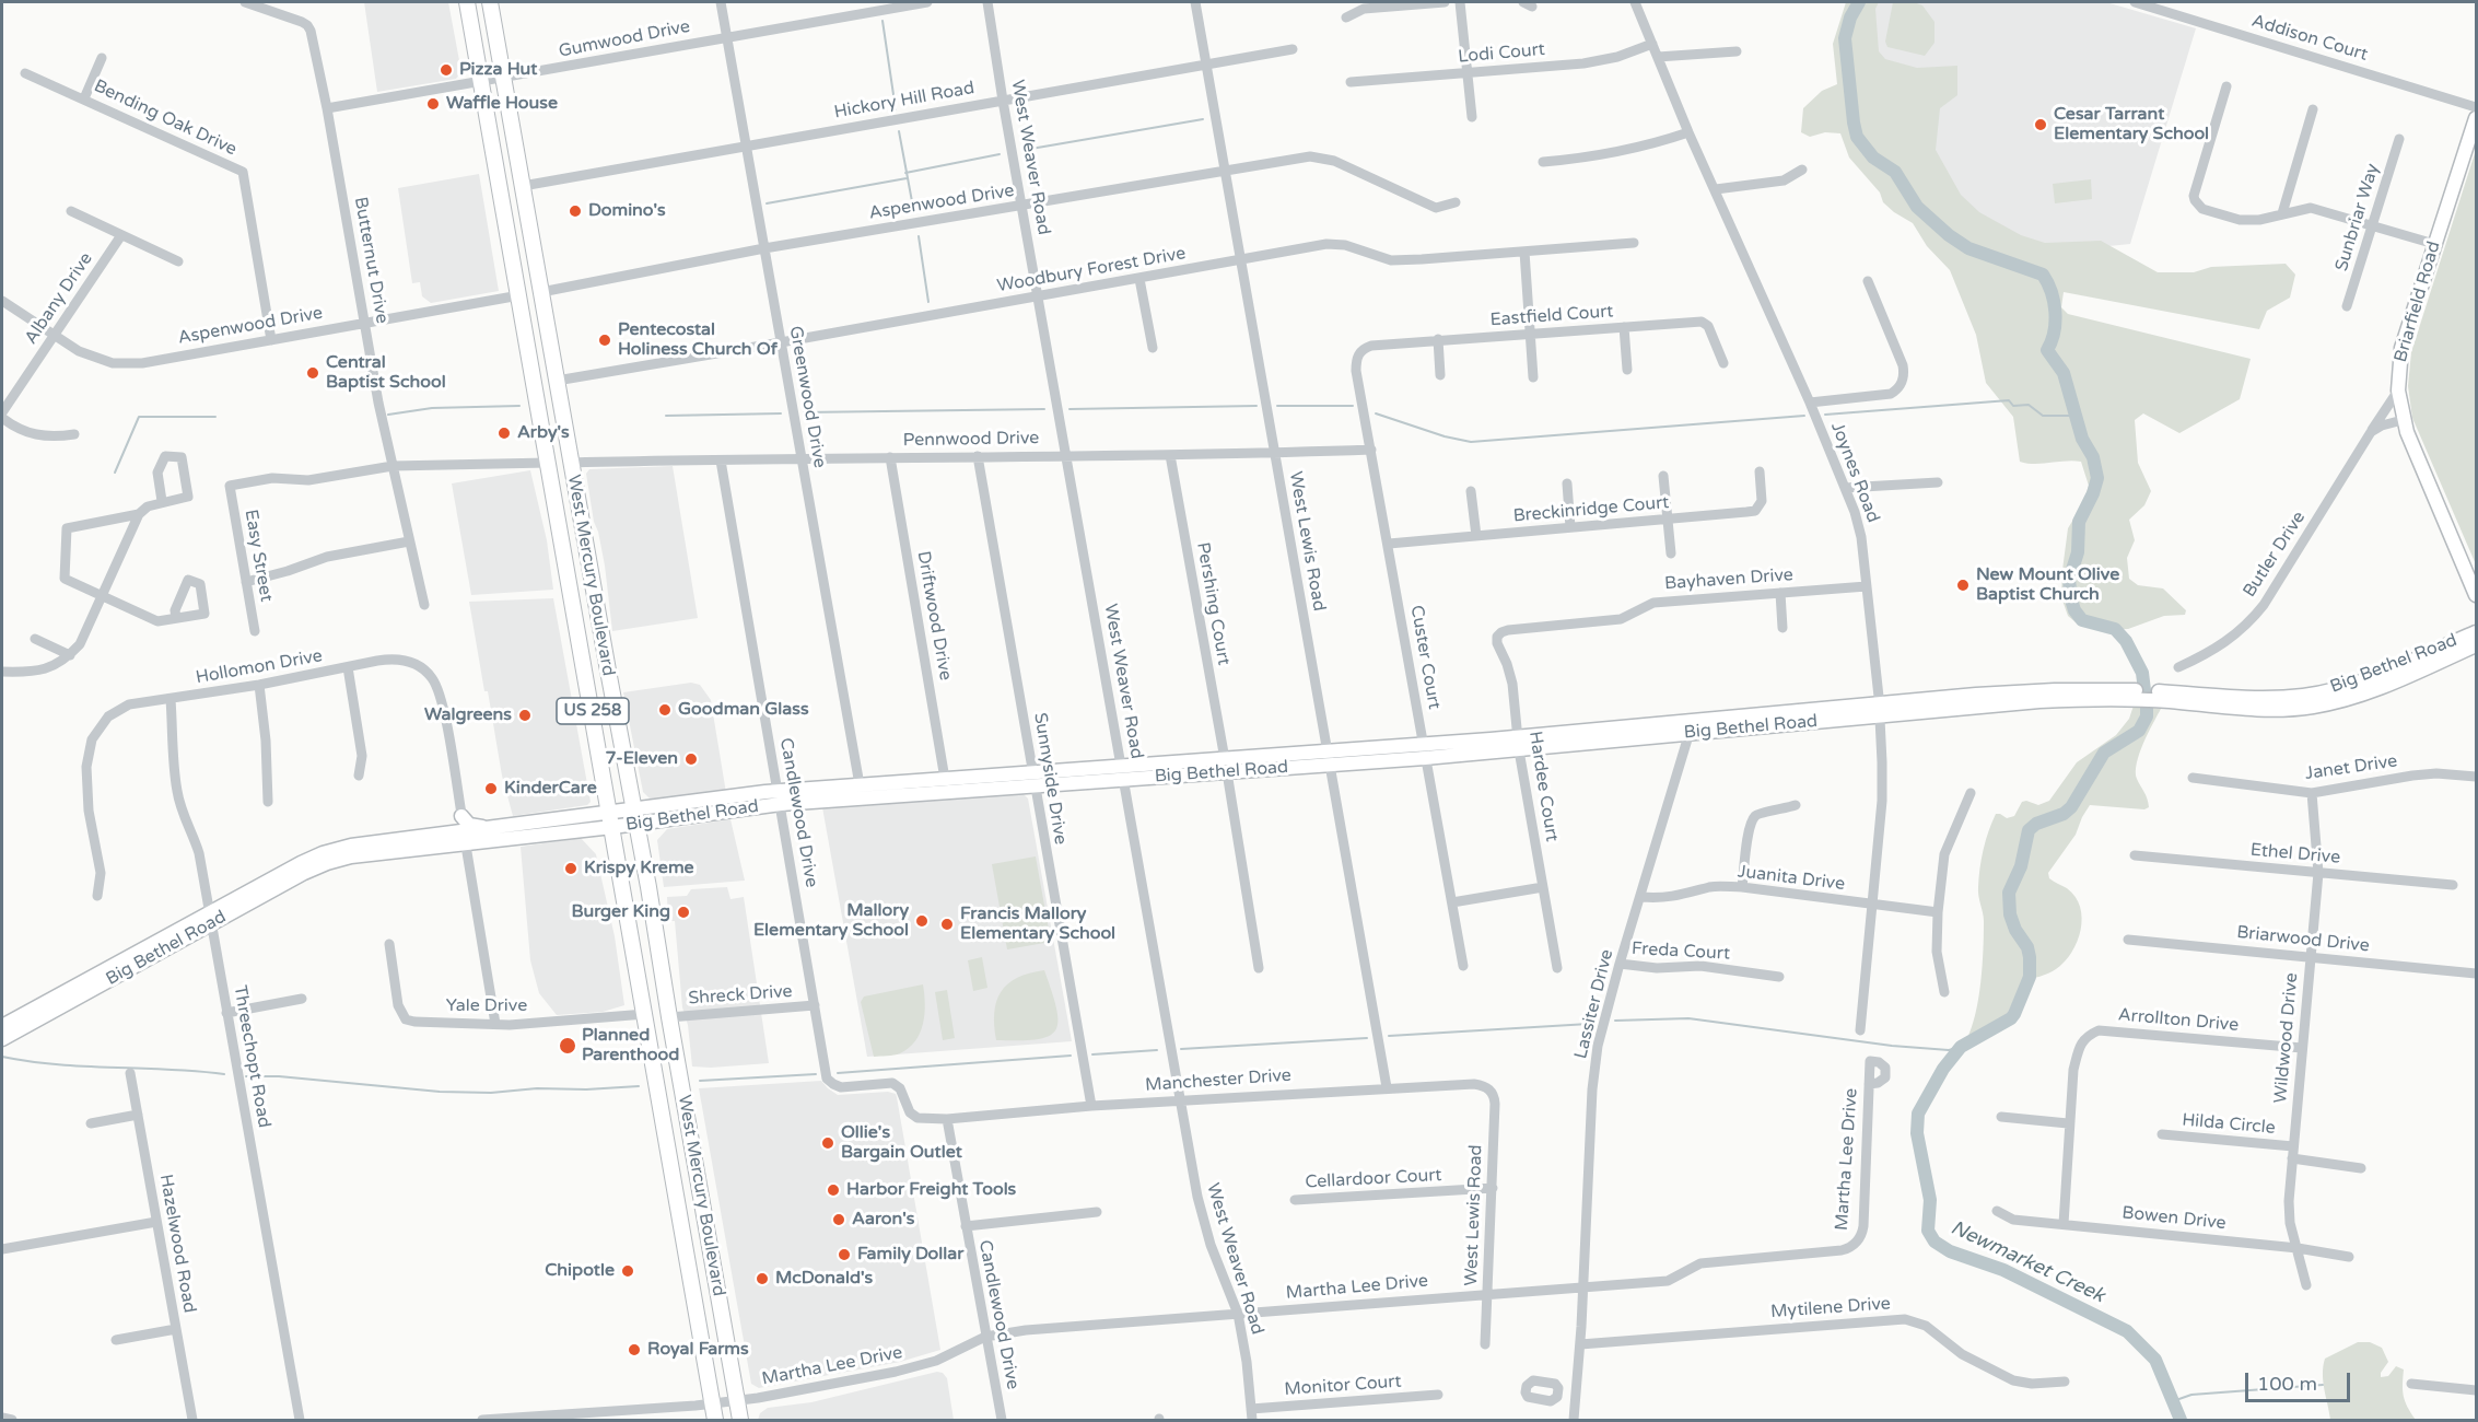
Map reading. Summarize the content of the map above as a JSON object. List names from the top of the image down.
{
  "streets": {
    "highway": ["West Mercury Boulevard", "US 258"],
    "main road": ["Briarfield Road", "Big Bethel Road"],
    "street": [
      "Addison Court",
      "Gumwood Drive",
      "Lodi Court",
      "Hickory Hill Road",
      "Bending Oak Drive",
      "West Weaver Road",
      "Aspenwood Drive",
      "Sunbriar Way",
      "Butternut Drive",
      "Woodbury Forest Drive",
      "Albany Drive",
      "Eastfield Court",
      "Greenwood Drive",
      "Pennwood Drive",
      "Joynes Road",
      "Breckinridge Court",
      "West Lewis Road",
      "Butler Drive",
      "Easy Street",
      "Bayhaven Drive",
      "Pershing Court",
      "Driftwood Drive",
      "Custer Court",
      "Hollomon Drive",
      "Janet Drive",
      "Sunnyside Drive",
      "Hardee Court",
      "Candlewood Drive",
      "Ethel Drive",
      "Juanita Drive",
      "Briarwood Drive",
      "Freda Court",
      "Shreck Drive",
      "Lassiter Drive",
      "Yale Drive",
      "Arrollton Drive",
      "Wildwood Drive",
      "Threechopt Road",
      "Manchester Drive",
      "Hilda Circle",
      "Martha Lee Drive",
      "Cellardoor Court",
      "Bowen Drive",
      "Hazelwood Road",
      "Mytilene Drive",
      "Monitor Court"
    ]
  },
  "crossings": [
    ["Gumwood Drive", "Butternut Drive"],
    ["Gumwood Drive", "Greenwood Drive"],
    ["Gumwood Drive", "West Mercury Boulevard"],
    ["Lodi Court", "Joynes Road"],
    ["Hickory Hill Road", "West Weaver Road"],
    ["Hickory Hill Road", "Greenwood Drive"],
    ["Hickory Hill Road", "West Lewis Road"],
    ["Hickory Hill Road", "West Mercury Boulevard"],
    ["Bending Oak Drive", "Aspenwood Drive"],
    ["West Weaver Road", "Aspenwood Drive"],
    ["West Weaver Road", "Woodbury Forest Drive"],
    ["West Weaver Road", "Pennwood Drive"],
    ["West Weaver Road", "Big Bethel Road"],
    ["West Weaver Road", "Manchester Drive"],
    ["West Weaver Road", "Martha Lee Drive"],
    ["West Weaver Road", "Monitor Court"],
    ["Aspenwood Drive", "Butternut Drive"],
    ["Aspenwood Drive", "Albany Drive"],
    ["Aspenwood Drive", "Greenwood Drive"],
    ["Aspenwood Drive", "West Lewis Road"],
    ["Aspenwood Drive", "West Mercury Boulevard"],
    ["Butternut Drive", "Easy Street"],
    ["Woodbury Forest Drive", "Greenwood Drive"],
    ["Woodbury Forest Drive", "West Lewis Road"],
    ["Woodbury Forest Drive", "West Mercury Boulevard"],
    ["Briarfield Road", "Butler Drive"],
    ["Eastfield Court", "Custer Court"],
    ["Greenwood Drive", "Pennwood Drive"],
    ["Greenwood Drive", "Big Bethel Road"],
    ["Pennwood Drive", "West Lewis Road"],
    ["Pennwood Drive", "West Mercury Boulevard"],
    ["Pennwood Drive", "Pershing Court"],
    ["Pennwood Drive", "Driftwood Drive"],
    ["Pennwood Drive", "Custer Court"],
    ["Pennwood Drive", "Sunnyside Drive"],
    ["Pennwood Drive", "Candlewood Drive"],
    ["Joynes Road", "Bayhaven Drive"],
    ["Joynes Road", "Big Bethel Road"],
    ["Joynes Road", "Juanita Drive"],
    ["Breckinridge Court", "Custer Court"],
    ["West Lewis Road", "Big Bethel Road"],
    ["West Lewis Road", "Manchester Drive"],
    ["West Lewis Road", "Martha Lee Drive"],
    ["West Lewis Road", "Cellardoor Court"],
    ["West Mercury Boulevard", "Big Bethel Road"],
    ["West Mercury Boulevard", "Shreck Drive"],
    ["West Mercury Boulevard", "Yale Drive"],
    ["West Mercury Boulevard", "Martha Lee Drive"],
    ["Bayhaven Drive", "Hardee Court"],
    ["Pershing Court", "Big Bethel Road"],
    ["Driftwood Drive", "Big Bethel Road"],
    ["Custer Court", "Big Bethel Road"],
    ["Big Bethel Road", "Hollomon Drive"],
    ["Big Bethel Road", "Sunnyside Drive"],
    ["Big Bethel Road", "Hardee Court"],
    ["Big Bethel Road", "Candlewood Drive"],
    ["Big Bethel Road", "Lassiter Drive"],
    ["Big Bethel Road", "Threechopt Road"],
    ["Hollomon Drive", "Threechopt Road"],
    ["Janet Drive", "Wildwood Drive"],
    ["Sunnyside Drive", "Manchester Drive"],
    ["Candlewood Drive", "Shreck Drive"],
    ["Candlewood Drive", "Manchester Drive"],
    ["Candlewood Drive", "Martha Lee Drive"],
    ["Ethel Drive", "Wildwood Drive"],
    ["Juanita Drive", "Lassiter Drive"],
    ["Briarwood Drive", "Wildwood Drive"],
    ["Freda Court", "Lassiter Drive"],
    ["Lassiter Drive", "Martha Lee Drive"],
    ["Lassiter Drive", "Mytilene Drive"],
    ["Arrollton Drive", "Wildwood Drive"],
    ["Arrollton Drive", "Bowen Drive"],
    ["Wildwood Drive", "Hilda Circle"],
    ["Wildwood Drive", "Bowen Drive"]
  ],
  "water": ["Newmarket Creek"],
  "places": [
    "Pizza Hut",
    "Waffle House",
    "Cesar Tarrant Elementary School",
    "Domino's",
    "Pentecostal Holiness Church Of",
    "Central Baptist School",
    "Arby's",
    "New Mount Olive Baptist Church",
    "Goodman Glass",
    "Walgreens",
    "7-Eleven",
    "KinderCare",
    "Krispy Kreme",
    "Burger King",
    "Mallory Elementary School",
    "Francis Mallory Elementary School",
    "Planned Parenthood",
    "Ollie's Bargain Outlet",
    "Harbor Freight Tools",
    "Aaron's",
    "Family Dollar",
    "Chipotle",
    "McDonald's",
    "Royal Farms"
  ],
  "scale_bar": "100 m"
}
